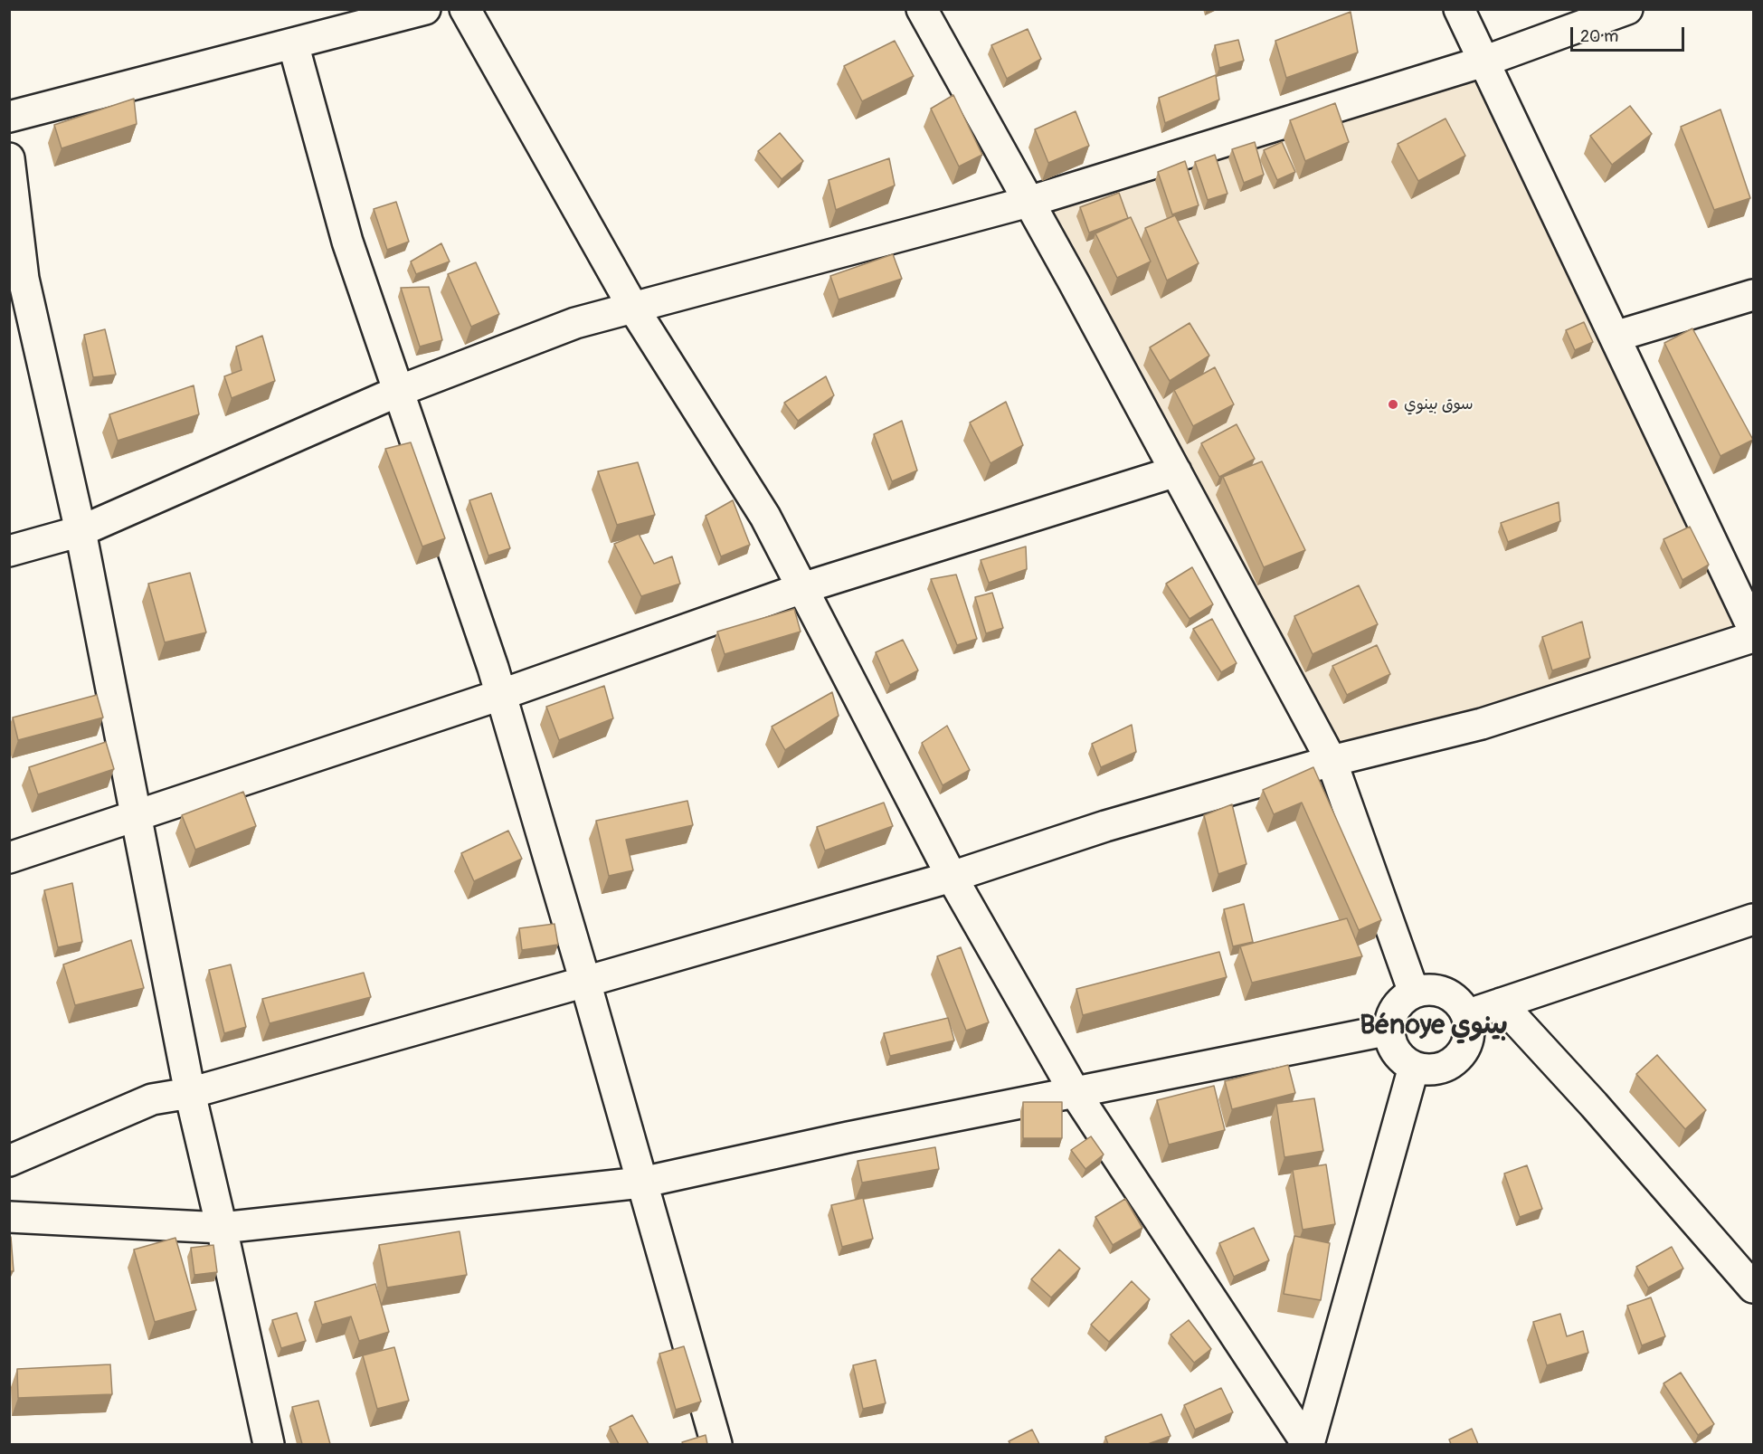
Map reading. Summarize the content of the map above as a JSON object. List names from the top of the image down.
{
  "districts": ["Bénoye بينوي"],
  "places": ["سوق بينوي"],
  "scale_bar": "20 m"
}
